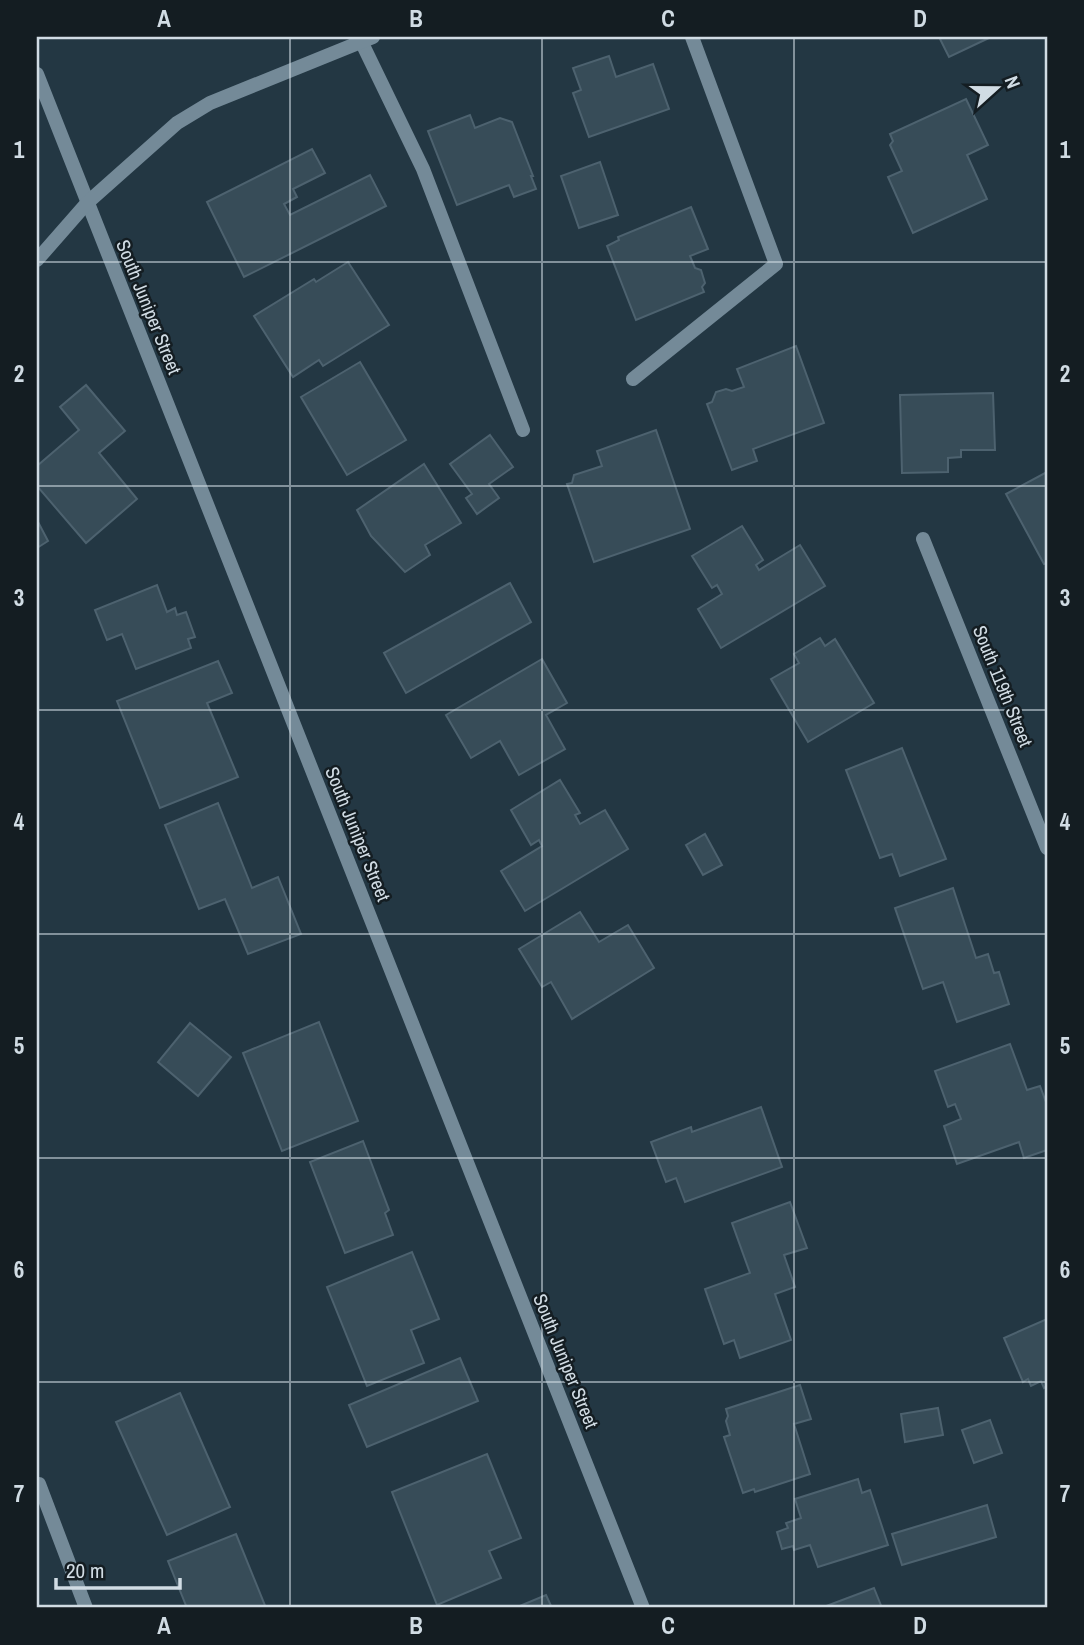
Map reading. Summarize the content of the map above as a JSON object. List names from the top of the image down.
{
  "streets": {
    "street": ["South Juniper Street", "South 119th Street"]
  },
  "scale_bar": "20 m",
  "north": "right",
  "grid": {
    "columns": [
      "A",
      "B",
      "C",
      "D"
    ],
    "rows": [
      "1",
      "2",
      "3",
      "4",
      "5",
      "6",
      "7"
    ]
  }
}
